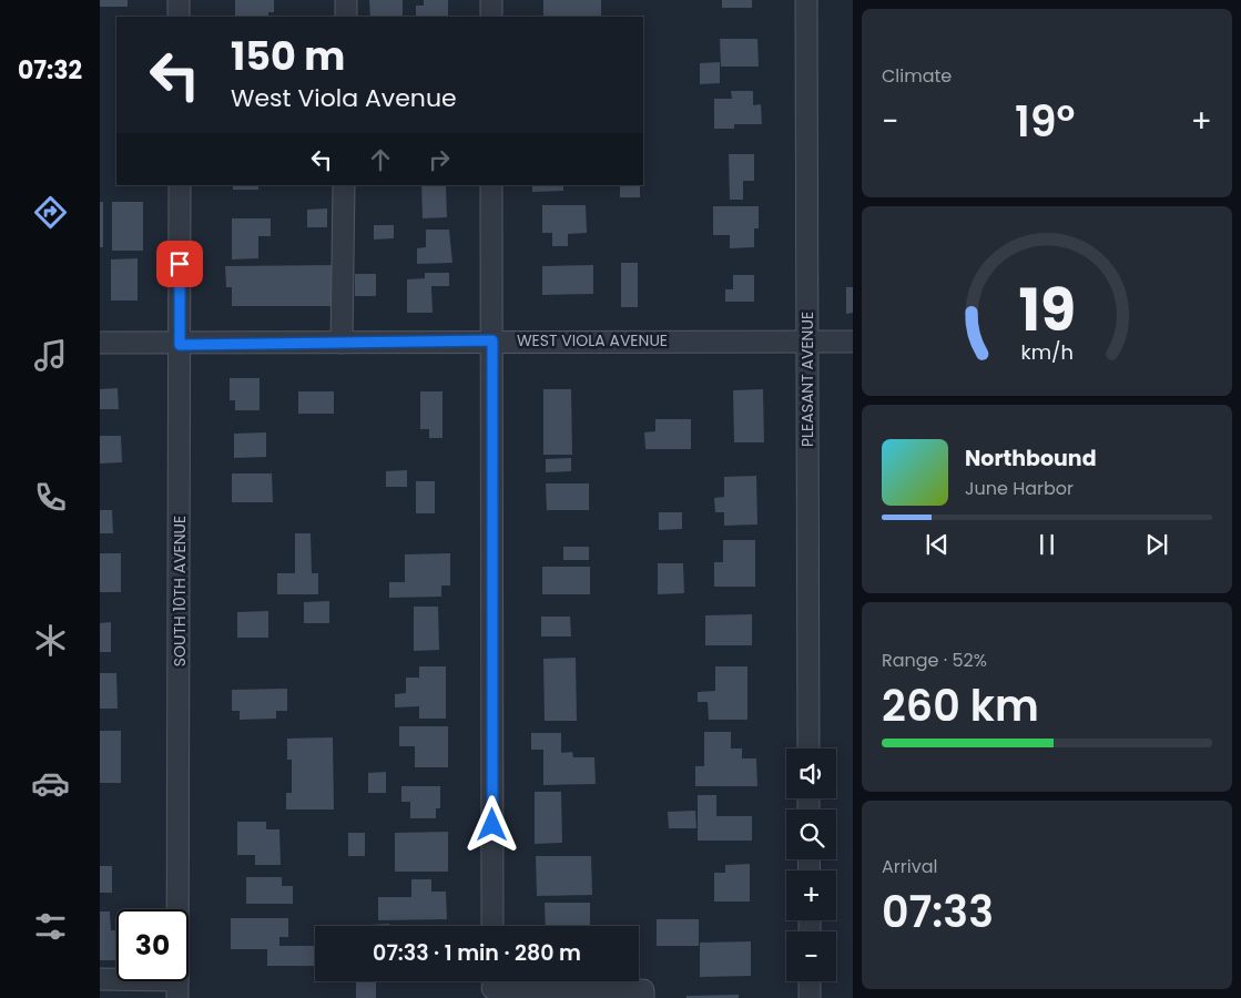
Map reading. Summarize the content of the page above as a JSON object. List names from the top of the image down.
{
  "streets": {
    "street": ["WEST VIOLA AVENUE", "PLEASANT AVENUE", "SOUTH 10TH AVENUE"]
  },
  "crossings": [
    ["WEST VIOLA AVENUE", "PLEASANT AVENUE"],
    ["WEST VIOLA AVENUE", "SOUTH 10TH AVENUE"]
  ],
  "page": {
    "tabs": "07:32",
    "tile": [
      "Climate",
      ["Range · 52%", "260 km"],
      ["Arrival", "07:33"]
    ],
    "turn": ["150 m", "West Viola Avenue"],
    "heat": ["−", "19°", "+"],
    "song": ["Northbound", "June Harbor"],
    "map_buttons": ["+", "−"],
    "limit": "30",
    "trip": "07:33 · 1 min · 280 m",
    "gauge": ["19", "km/h"]
  }
}
